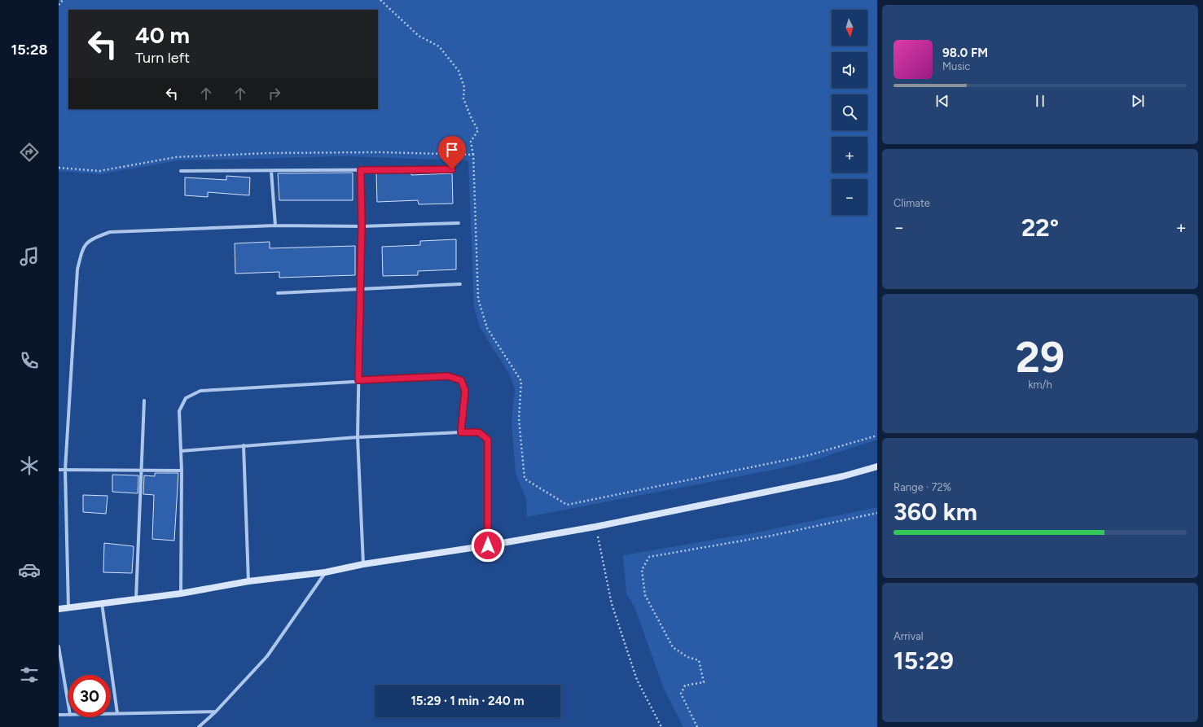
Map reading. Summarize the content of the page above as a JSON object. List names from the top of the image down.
{
  "north": "bottom",
  "page": {
    "tabs": "15:28",
    "map_buttons": ["+", "−"],
    "turn": ["40 m", "Turn left"],
    "song": ["98.0 FM", "Music"],
    "tile": [
      "Climate",
      ["29", "km/h"],
      ["Range · 72%", "360 km"],
      ["Arrival", "15:29"]
    ],
    "heat": ["−", "22°", "+"],
    "limit": "30",
    "trip": "15:29 · 1 min · 240 m"
  }
}
